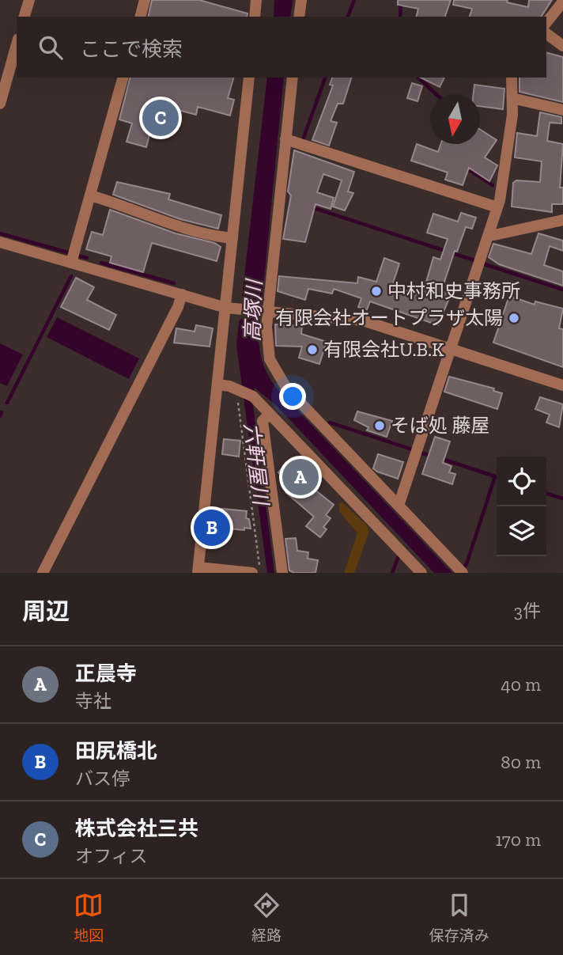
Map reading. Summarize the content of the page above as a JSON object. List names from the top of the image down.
{
  "water": ["高塚川", "六軒屋川"],
  "places": [
    "中村和史事務所",
    "有限会社オートプラザ太陽",
    "有限会社U.B.K",
    "そば処 藤屋"
  ],
  "north": "bottom",
  "page": {
    "search": "ここで検索",
    "pins": ["C", "A", "B"],
    "heading": ["周辺", "3件"],
    "list": [
      {
        "mark": "A",
        "name": "正晨寺",
        "note": "寺社",
        "value": "40 m"
      },
      {
        "mark": "B",
        "name": "田尻橋北",
        "note": "バス停",
        "value": "80 m"
      },
      {
        "mark": "C",
        "name": "株式会社三共",
        "note": "オフィス",
        "value": "170 m"
      }
    ],
    "nav": ["地図", "経路", "保存済み"]
  }
}
